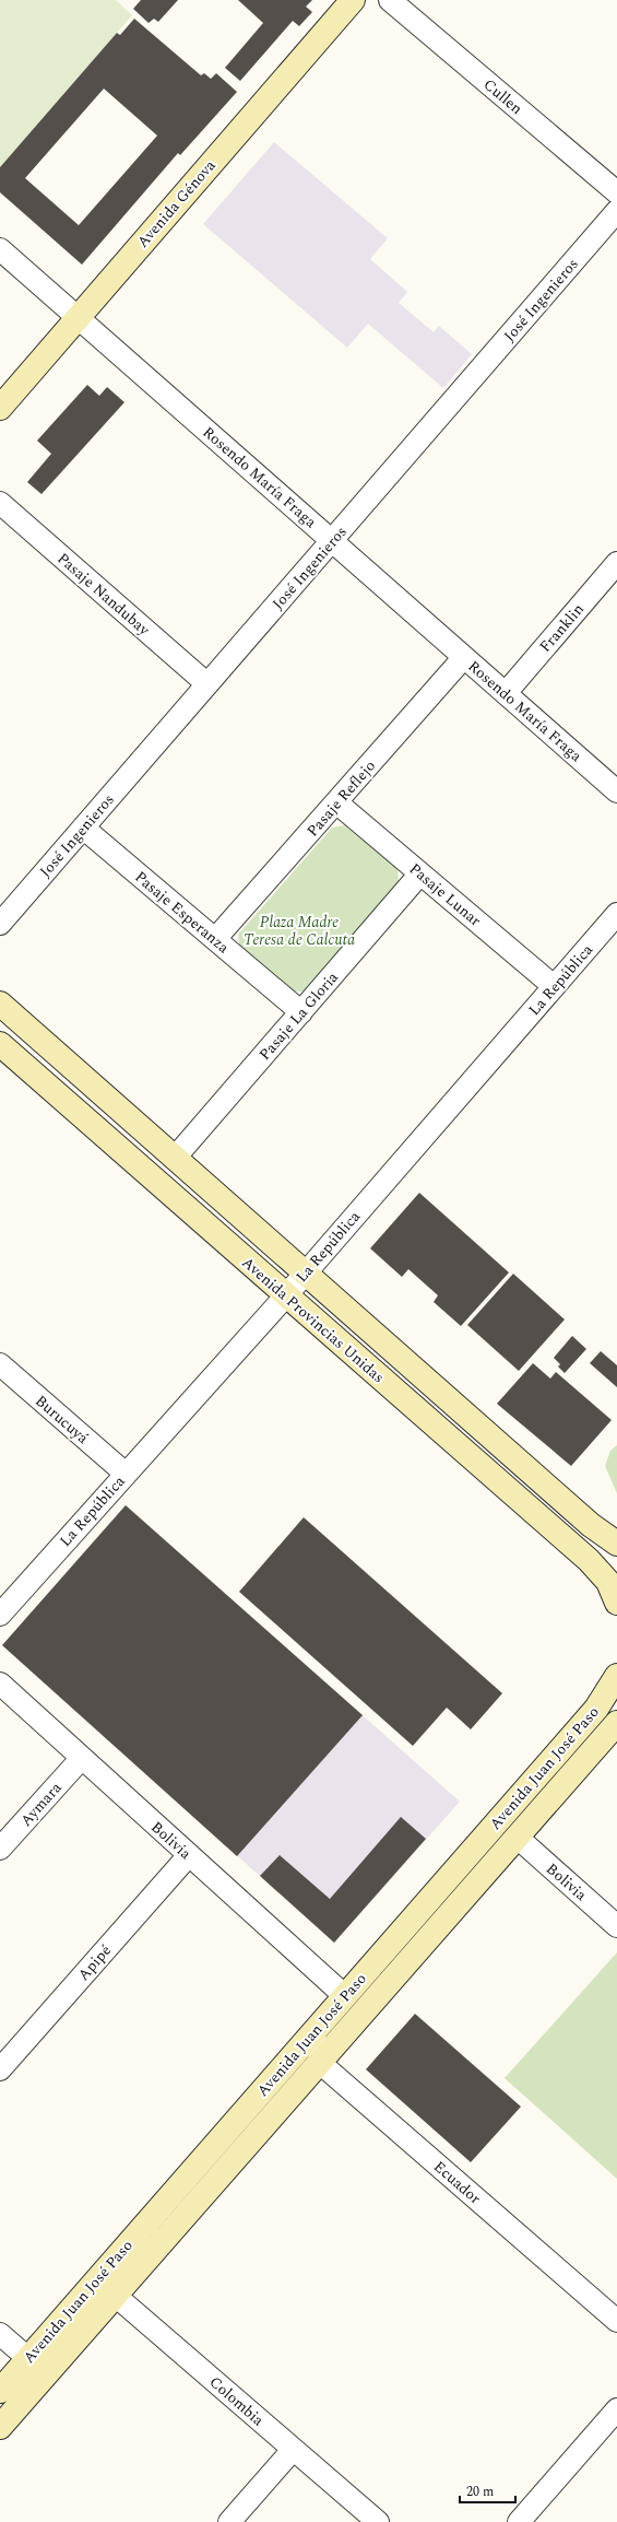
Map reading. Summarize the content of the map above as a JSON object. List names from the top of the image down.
{
  "streets": {
    "main road": ["Avenida Génova", "Avenida Provincias Unidas", "Avenida Juan José Paso"],
    "street": [
      "Cullen",
      "José Ingenieros",
      "Rosendo María Fraga",
      "Pasaje Nandubay",
      "Franklin",
      "Pasaje Reflejo",
      "Pasaje Lunar",
      "Pasaje Esperanza",
      "La República",
      "Pasaje La Gloria",
      "Burucuyá",
      "Aymara",
      "Bolivia",
      "Apipé",
      "Ecuador",
      "Colombia"
    ]
  },
  "crossings": [
    ["Avenida Génova", "Rosendo María Fraga"],
    ["José Ingenieros", "Rosendo María Fraga"],
    ["José Ingenieros", "Pasaje Nandubay"],
    ["José Ingenieros", "Pasaje Esperanza"],
    ["Rosendo María Fraga", "Franklin"],
    ["Rosendo María Fraga", "Pasaje Reflejo"],
    ["Pasaje Reflejo", "Pasaje Lunar"],
    ["Pasaje Reflejo", "Pasaje Esperanza"],
    ["Pasaje Lunar", "La República"],
    ["Pasaje Lunar", "Pasaje La Gloria"],
    ["Pasaje Esperanza", "Pasaje La Gloria"],
    ["La República", "Avenida Provincias Unidas"],
    ["La República", "Burucuyá"],
    ["Pasaje La Gloria", "Avenida Provincias Unidas"],
    ["Avenida Juan José Paso", "Bolivia"],
    ["Avenida Juan José Paso", "Ecuador"],
    ["Avenida Juan José Paso", "Colombia"],
    ["Aymara", "Bolivia"],
    ["Bolivia", "Apipé"]
  ],
  "parks": ["Plaza Madre Teresa de Calcuta"],
  "scale_bar": "20 m"
}
